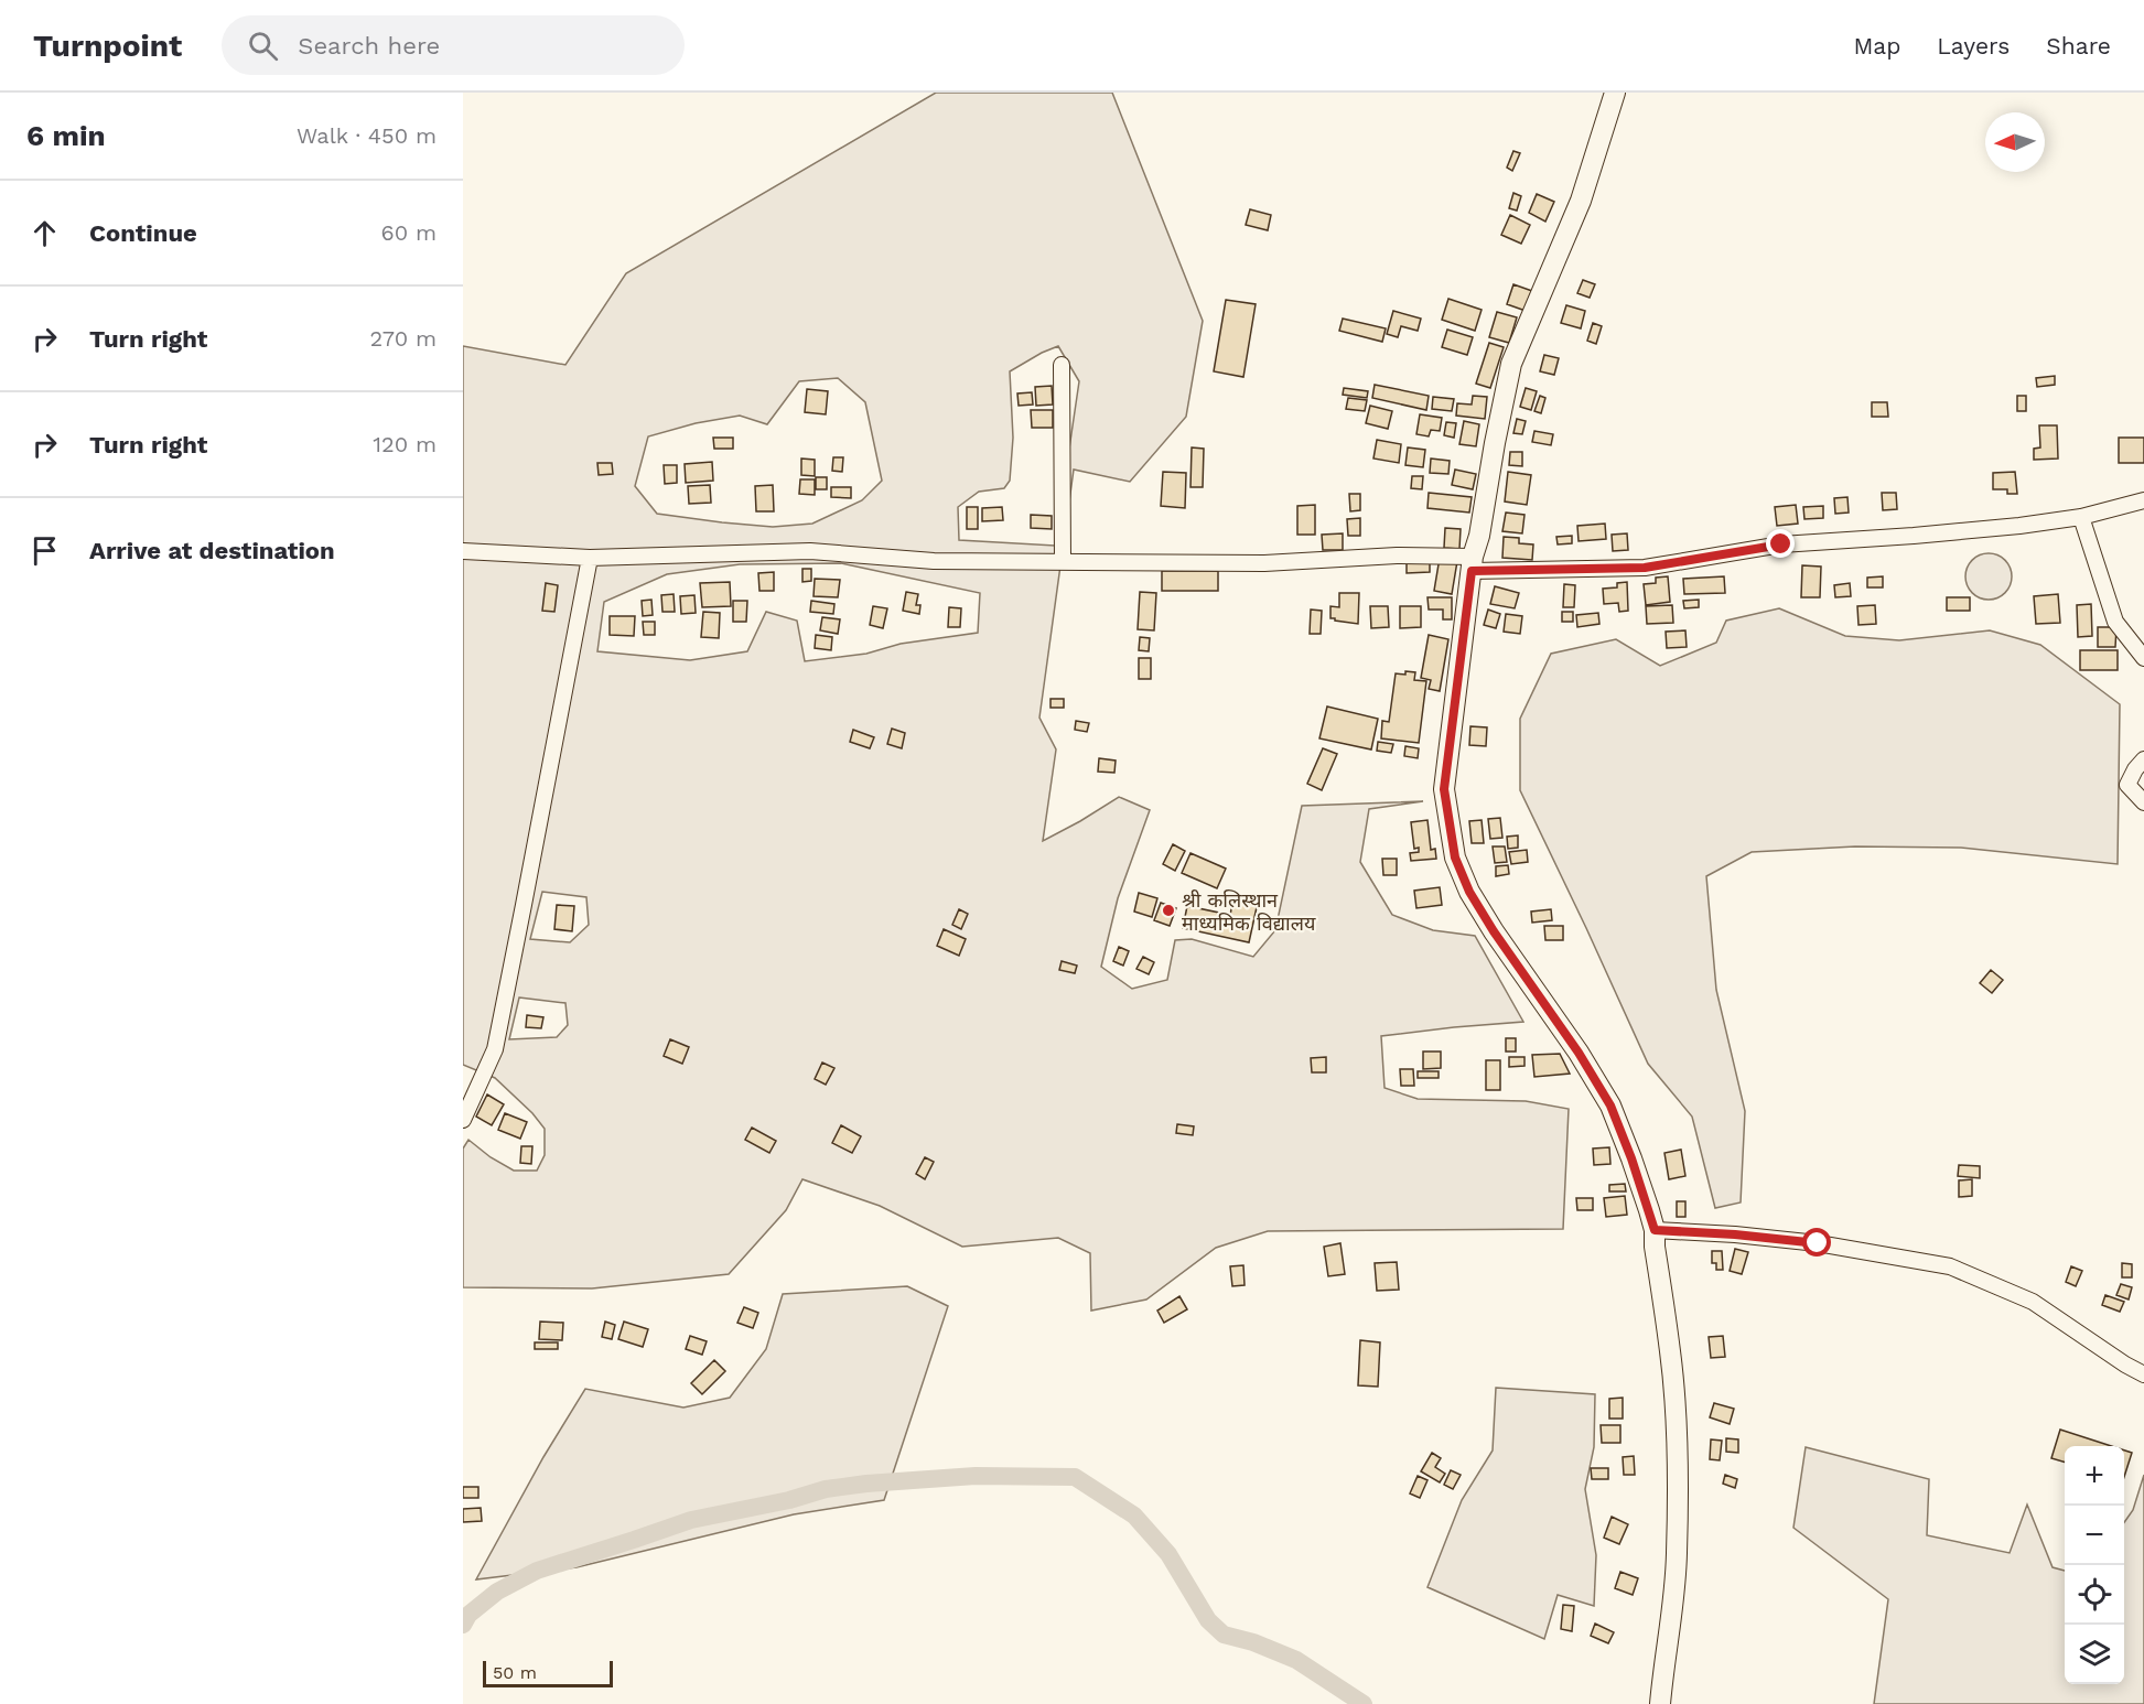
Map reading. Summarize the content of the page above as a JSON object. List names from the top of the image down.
{
  "places": ["श्री कलिस्थान माध्यमिक विद्यालय"],
  "scale_bar": "50 m",
  "north": "left",
  "page": {
    "header": "Turnpoint",
    "search": "Search here",
    "nav": ["Map", "Layers", "Share"],
    "heading": ["6 min", "Walk · 450 m"],
    "list": [
      ["Continue", "60 m"],
      ["Turn right", "270 m"],
      ["Turn right", "120 m"],
      "Arrive at destination"
    ],
    "map_buttons": ["+", "−"],
    "scale": "50 m"
  }
}
